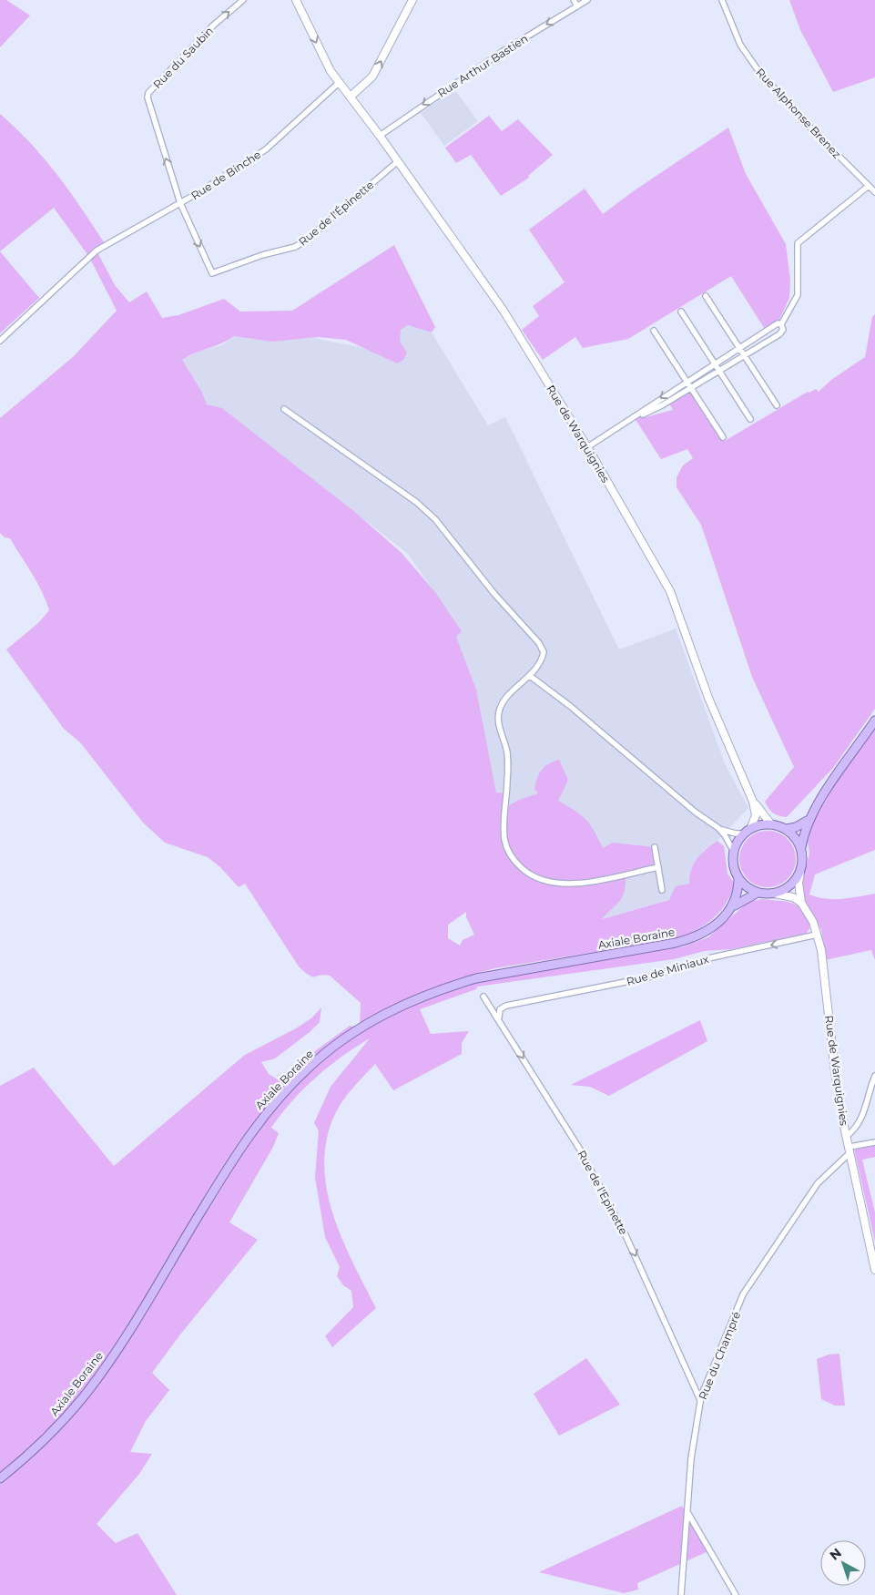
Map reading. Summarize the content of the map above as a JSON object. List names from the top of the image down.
{
  "streets": {
    "main road": ["Axiale Boraine"],
    "street": [
      "Rue du Saubin",
      "Rue Arthur Bastien",
      "Rue Alphonse Brenez",
      "Rue de Binche",
      "Rue de l'Épinette",
      "Rue de Warquignies",
      "Rue de Miniaux",
      "Rue de l'Epinette",
      "Rue du Champré"
    ]
  },
  "crossings": [
    ["Rue du Saubin", "Rue de Binche"],
    ["Rue du Saubin", "Rue de l'Épinette"],
    ["Rue Arthur Bastien", "Rue de Warquignies"],
    ["Rue de Binche", "Rue de l'Épinette"],
    ["Rue de l'Épinette", "Rue de Warquignies"],
    ["Rue de Warquignies", "Axiale Boraine"],
    ["Rue de Warquignies", "Rue de Miniaux"],
    ["Rue de Warquignies", "Rue du Champré"],
    ["Rue de Miniaux", "Rue de l'Epinette"],
    ["Rue de l'Epinette", "Rue du Champré"]
  ],
  "one_way": [
    "Rue du Saubin",
    "Rue Arthur Bastien",
    "Rue de Miniaux",
    "Rue de l'Epinette"
  ],
  "north": "top left"
}
